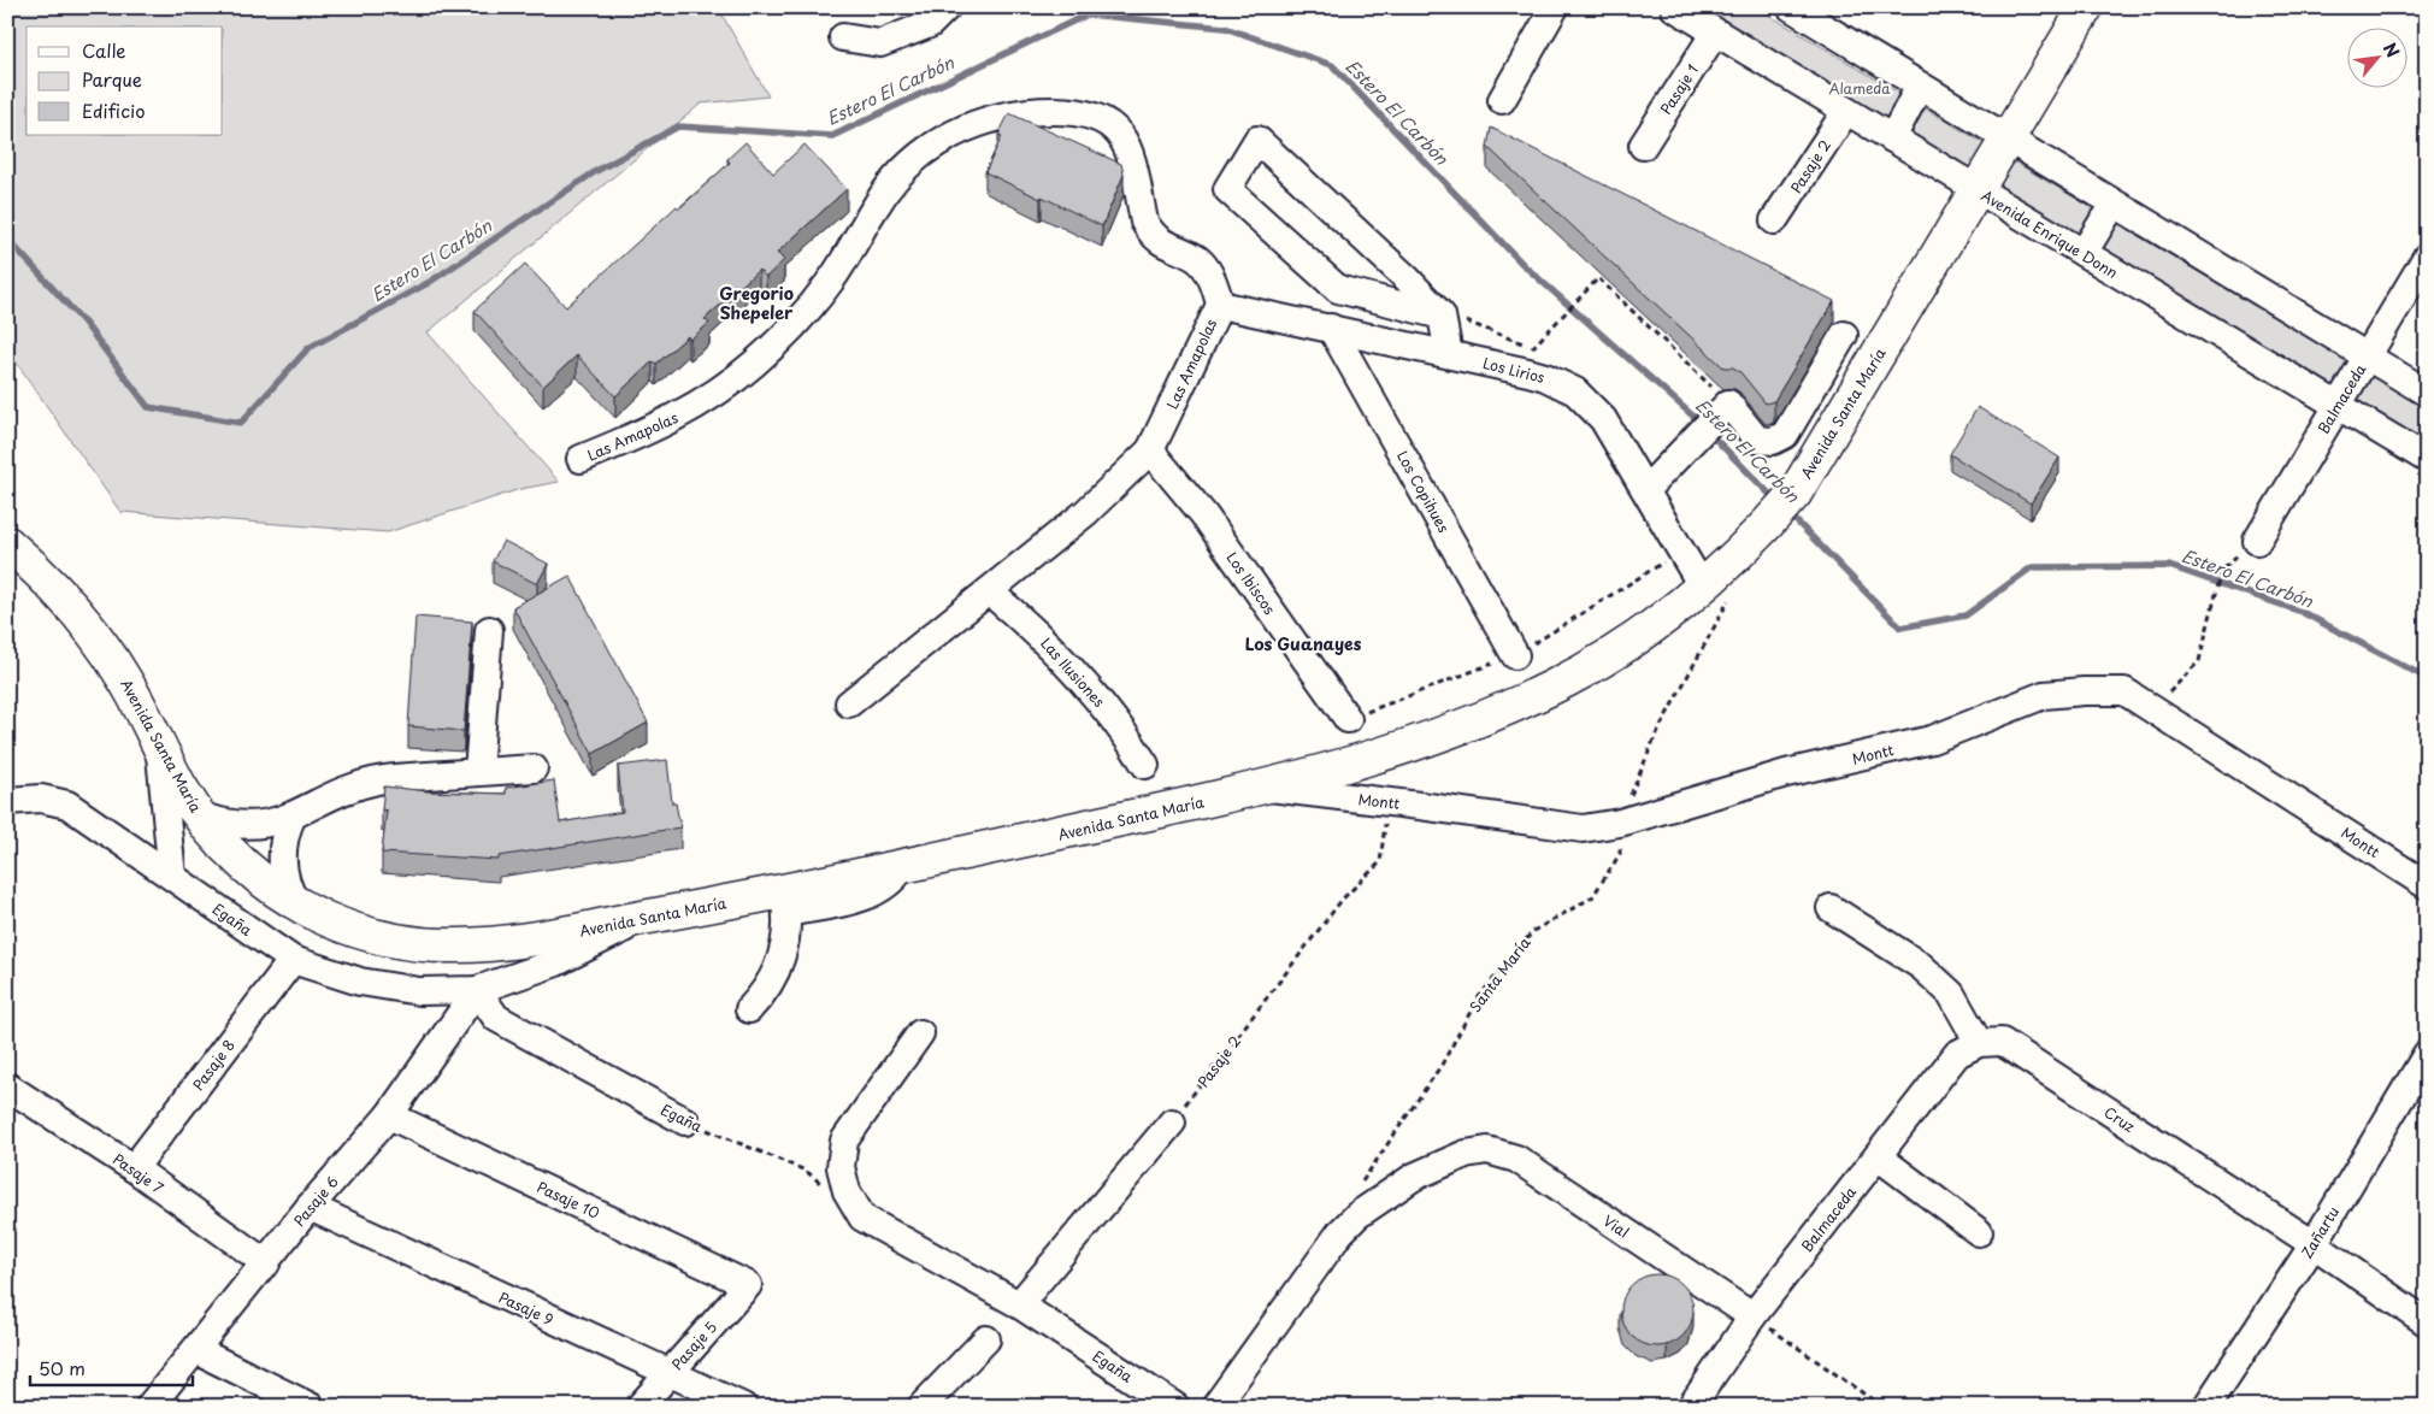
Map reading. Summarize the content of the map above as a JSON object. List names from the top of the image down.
{
  "streets": {
    "main road": ["Avenida Santa María"],
    "street": [
      "Pasaje 1",
      "Pasaje 2",
      "Avenida Enrique Donn",
      "Las Amapolas",
      "Los Lirios",
      "Balmaceda",
      "Los Copihues",
      "Los Ibiscos",
      "Las Ilusiones",
      "Montt",
      "Egaña",
      "Pasaje 8",
      "Cruz",
      "Pasaje 7",
      "Pasaje 10",
      "Pasaje 6",
      "Vial",
      "Zañartu",
      "Pasaje 9",
      "Pasaje 5"
    ],
    "path": ["Santa María"]
  },
  "crossings": [
    ["Pasaje 1", "Avenida Enrique Donn"],
    ["Pasaje 2", "Avenida Enrique Donn"],
    ["Pasaje 2", "Montt"],
    ["Avenida Enrique Donn", "Balmaceda"],
    ["Avenida Enrique Donn", "Avenida Santa María"],
    ["Las Amapolas", "Los Lirios"],
    ["Las Amapolas", "Los Ibiscos"],
    ["Las Amapolas", "Las Ilusiones"],
    ["Los Lirios", "Avenida Santa María"],
    ["Los Lirios", "Los Copihues"],
    ["Los Lirios", "Santa María"],
    ["Balmaceda", "Cruz"],
    ["Balmaceda", "Vial"],
    ["Avenida Santa María", "Montt"],
    ["Avenida Santa María", "Egaña"],
    ["Avenida Santa María", "Santa María"],
    ["Montt", "Santa María"],
    ["Egaña", "Pasaje 8"],
    ["Egaña", "Pasaje 6"],
    ["Pasaje 8", "Pasaje 7"],
    ["Cruz", "Zañartu"],
    ["Pasaje 7", "Pasaje 6"],
    ["Pasaje 10", "Pasaje 6"],
    ["Pasaje 10", "Pasaje 5"],
    ["Pasaje 6", "Pasaje 9"],
    ["Pasaje 9", "Pasaje 5"]
  ],
  "districts": ["Gregorio Shepeler", "Los Guanayes"],
  "water": ["Estero El Carbón"],
  "parks": ["Alameda"],
  "legend": ["Calle", "Parque", "Edificio"],
  "scale_bar": "50 m",
  "north": "top right"
}
